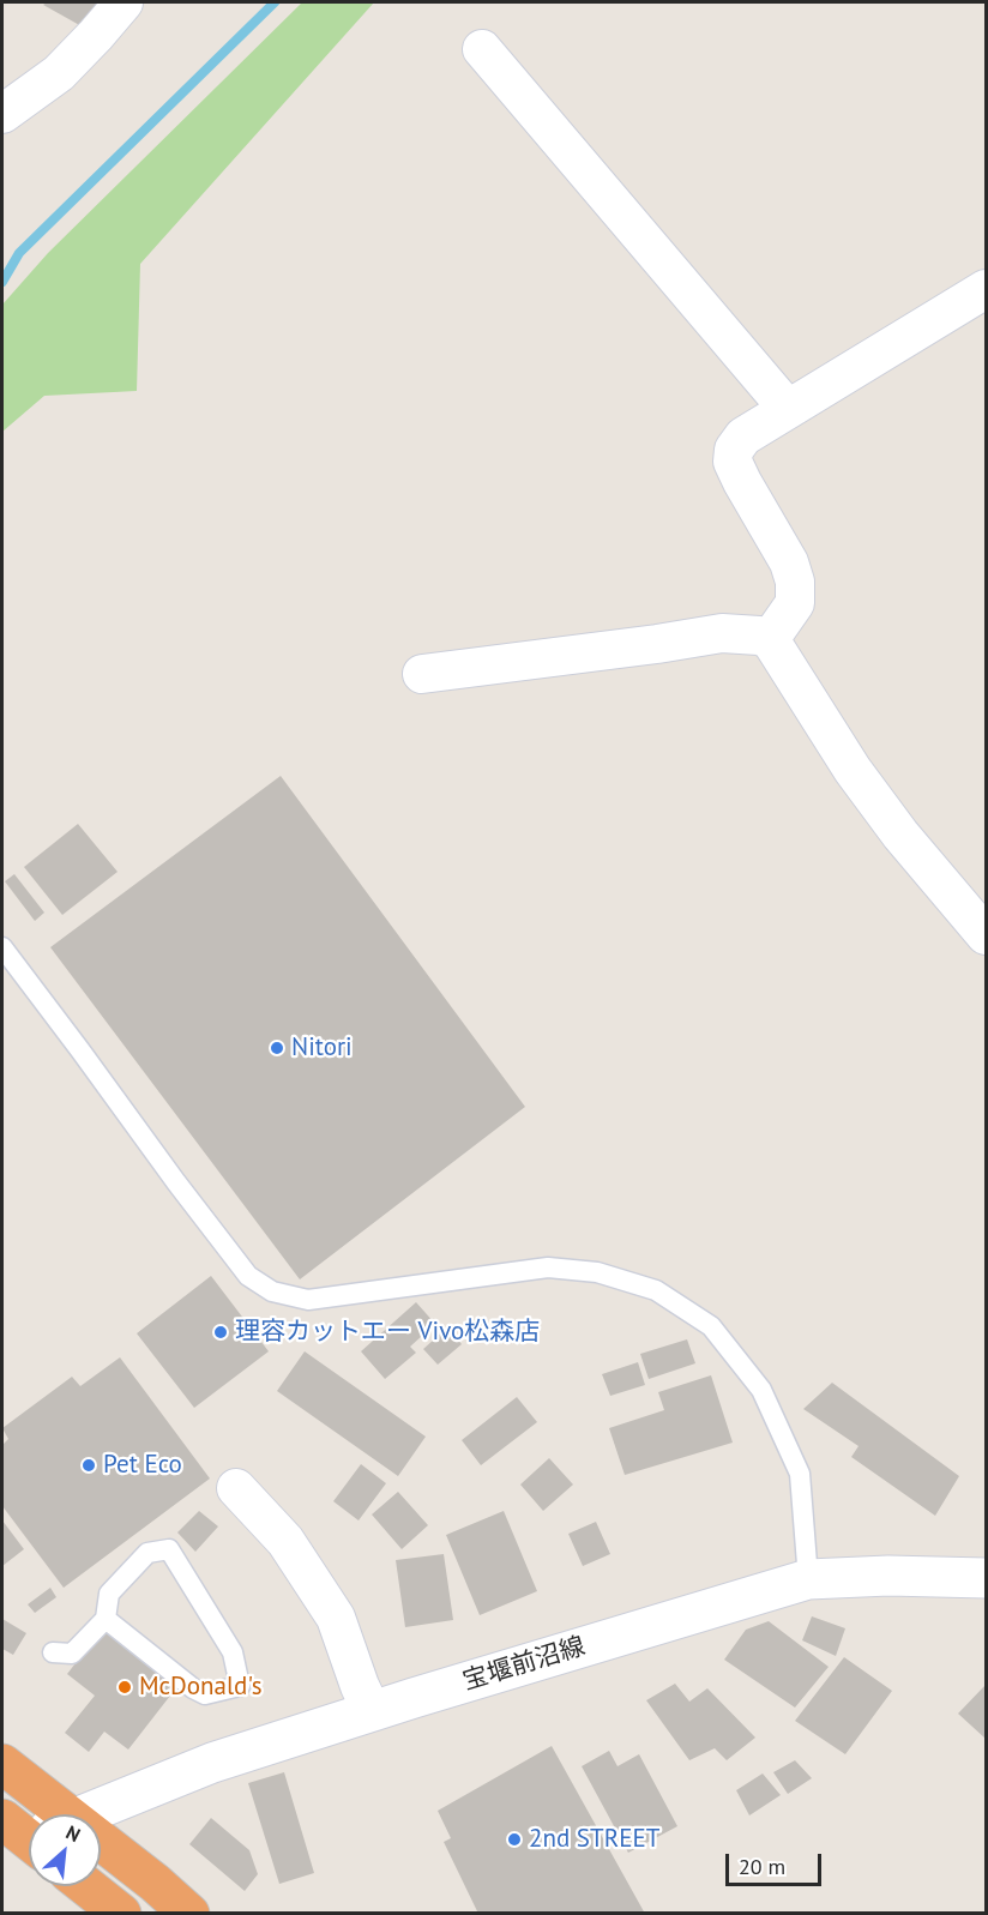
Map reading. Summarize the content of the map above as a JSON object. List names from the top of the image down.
{
  "streets": {
    "street": ["宝堰前沼線"]
  },
  "places": [
    "Nitori",
    "理容カットエー Vivo松森店",
    "Pet Eco",
    "McDonald's",
    "2nd STREET"
  ],
  "scale_bar": "20 m",
  "north": "top right"
}
